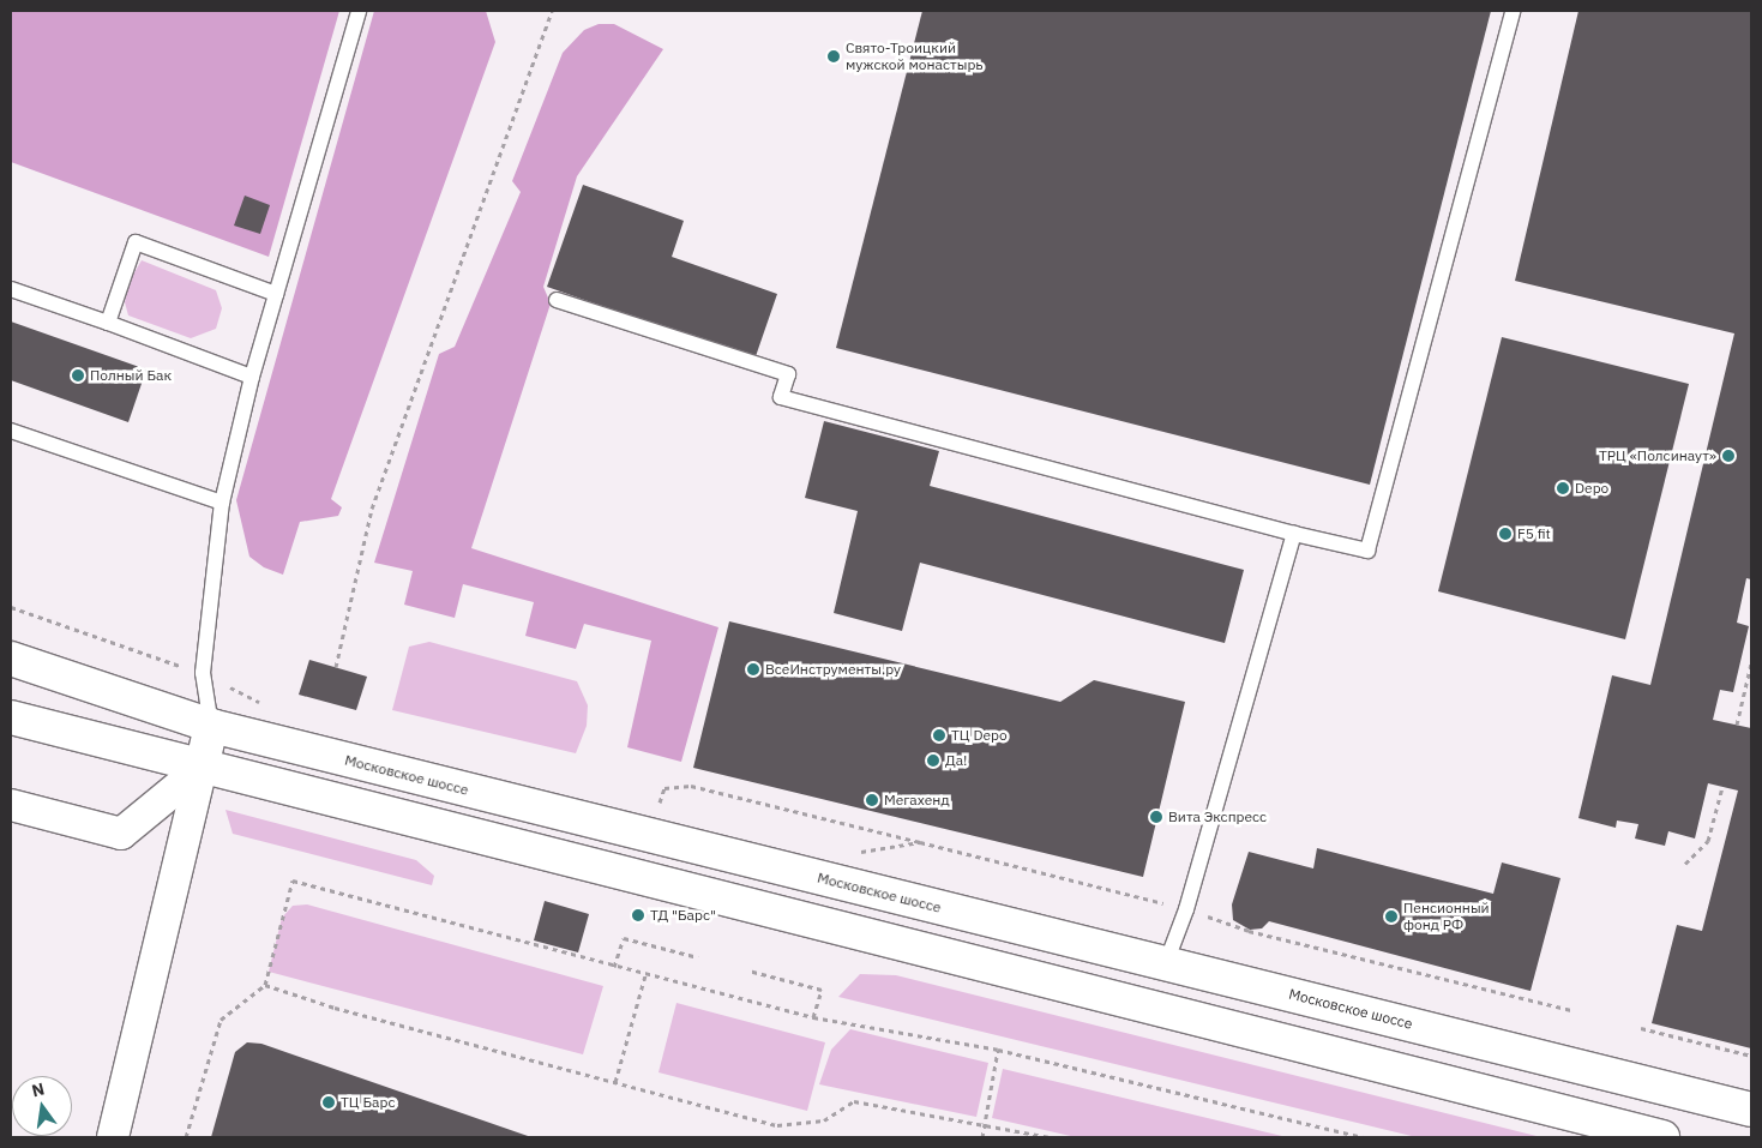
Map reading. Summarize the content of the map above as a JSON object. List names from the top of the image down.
{
  "streets": {
    "main road": ["Московское шоссе"]
  },
  "places": [
    "Свято-Троицкий мужской монастырь",
    "Полный Бак",
    "ТРЦ «Полсинаут»",
    "Depo",
    "F5 fit",
    "ВсеИнструменты.ру",
    "ТЦ Depo",
    "Да!",
    "Мегахенд",
    "Вита Экспресс",
    "ТД \"Барс\"",
    "Пенсионный фонд РФ",
    "ТЦ Барс"
  ],
  "north": "top"
}
